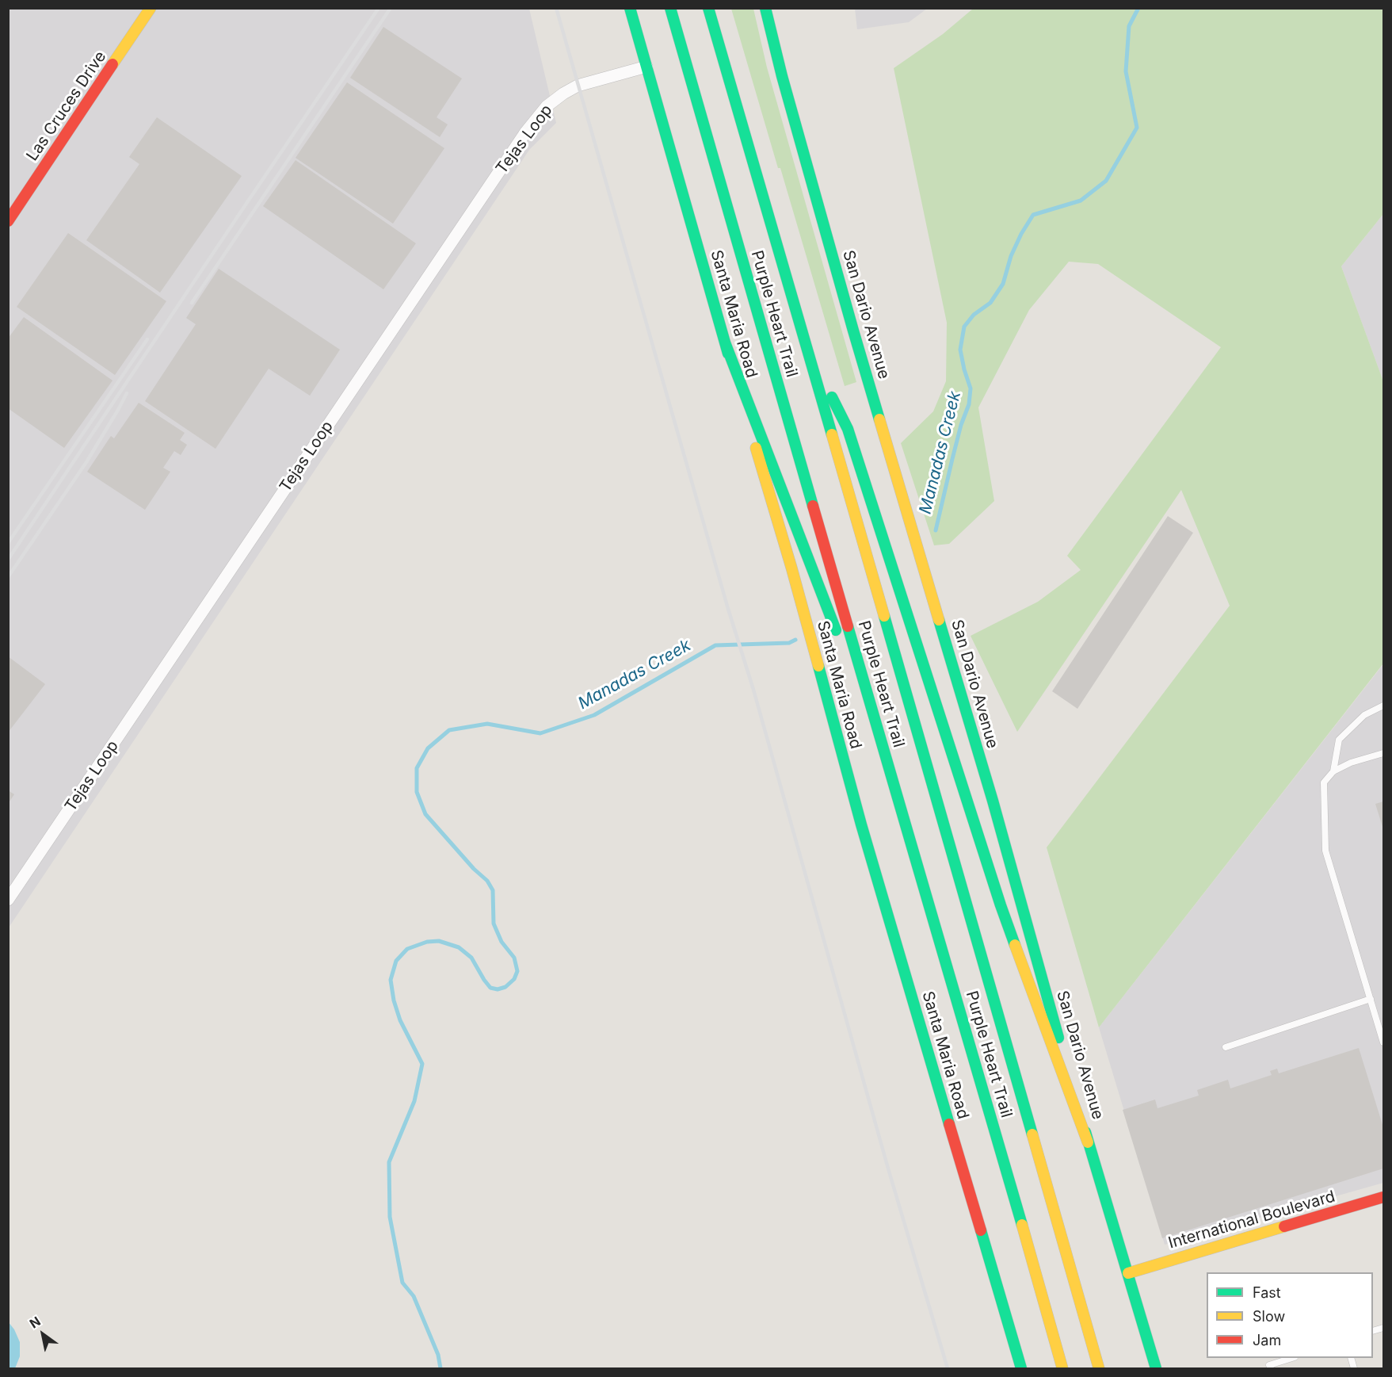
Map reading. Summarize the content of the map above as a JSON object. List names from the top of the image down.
{
  "streets": {
    "main road": [
      "Las Cruces Drive",
      "Santa Maria Road",
      "Purple Heart Trail",
      "San Dario Avenue",
      "International Boulevard"
    ],
    "street": ["Tejas Loop"]
  },
  "crossings": [
    ["Tejas Loop", "Santa Maria Road"],
    ["San Dario Avenue", "International Boulevard"]
  ],
  "water": ["Manadas Creek"],
  "legend": ["Fast", "Slow", "Jam"],
  "north": "top left"
}
